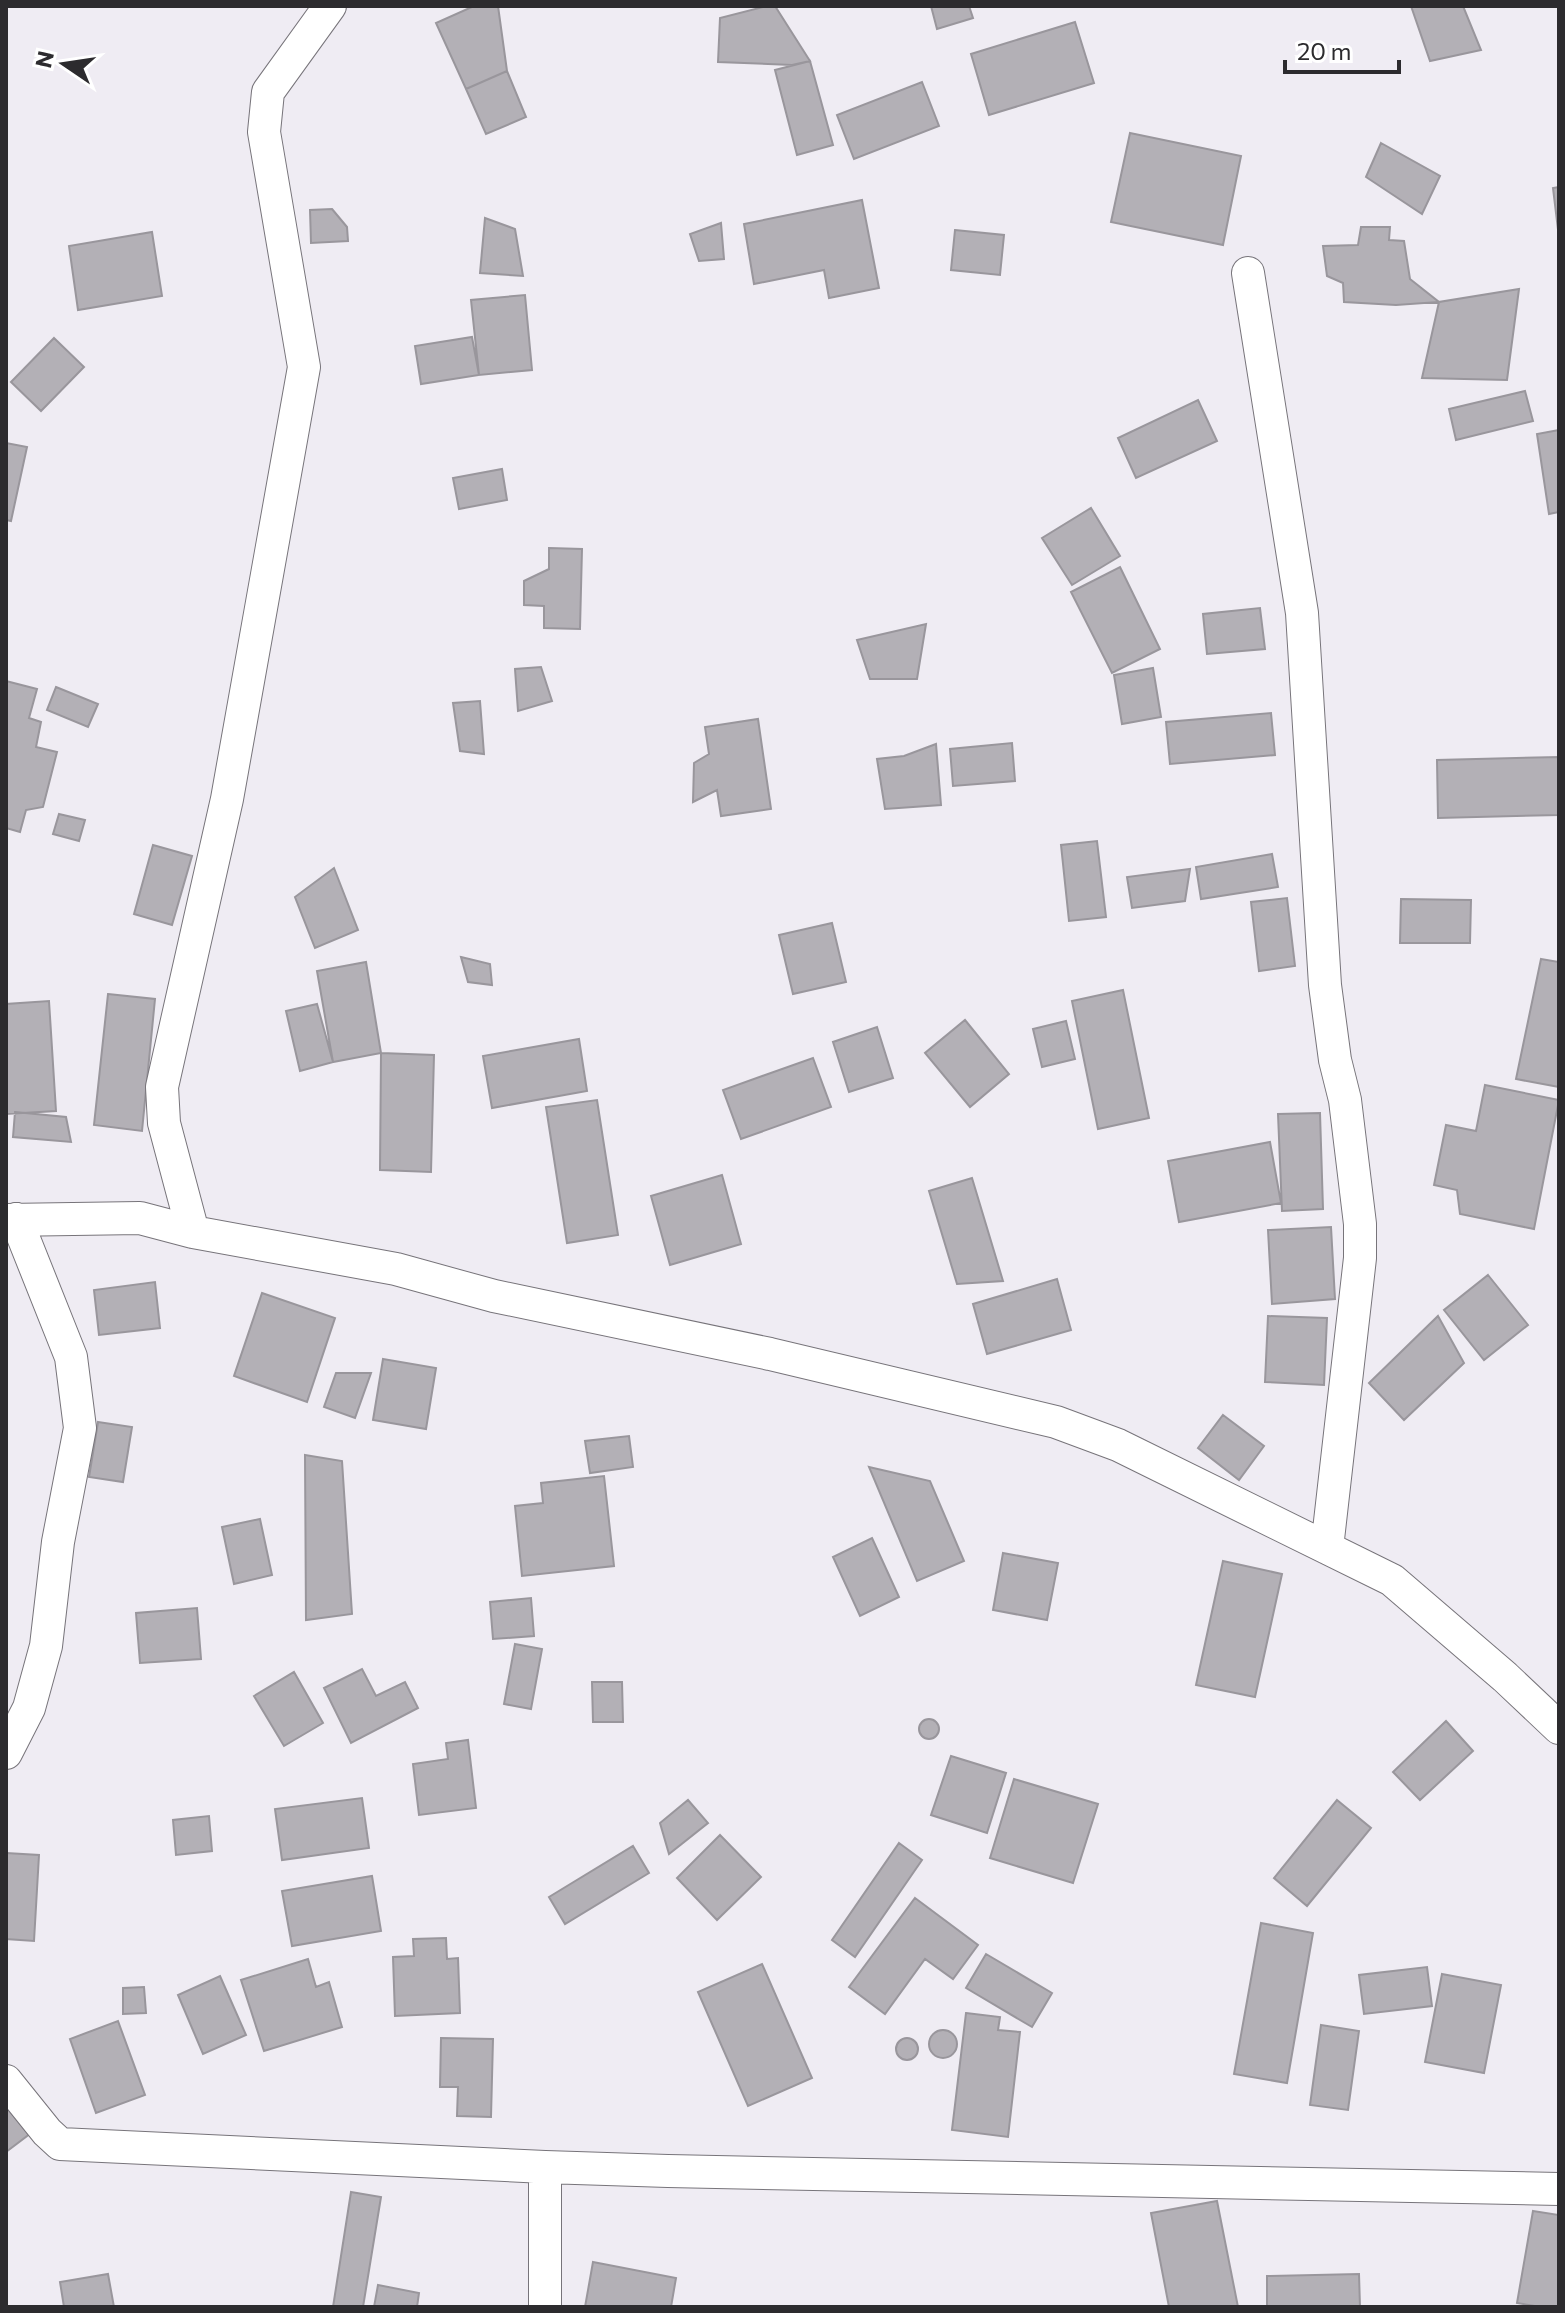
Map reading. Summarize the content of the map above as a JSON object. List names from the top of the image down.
{
  "scale_bar": "20 m",
  "north": "left"
}
